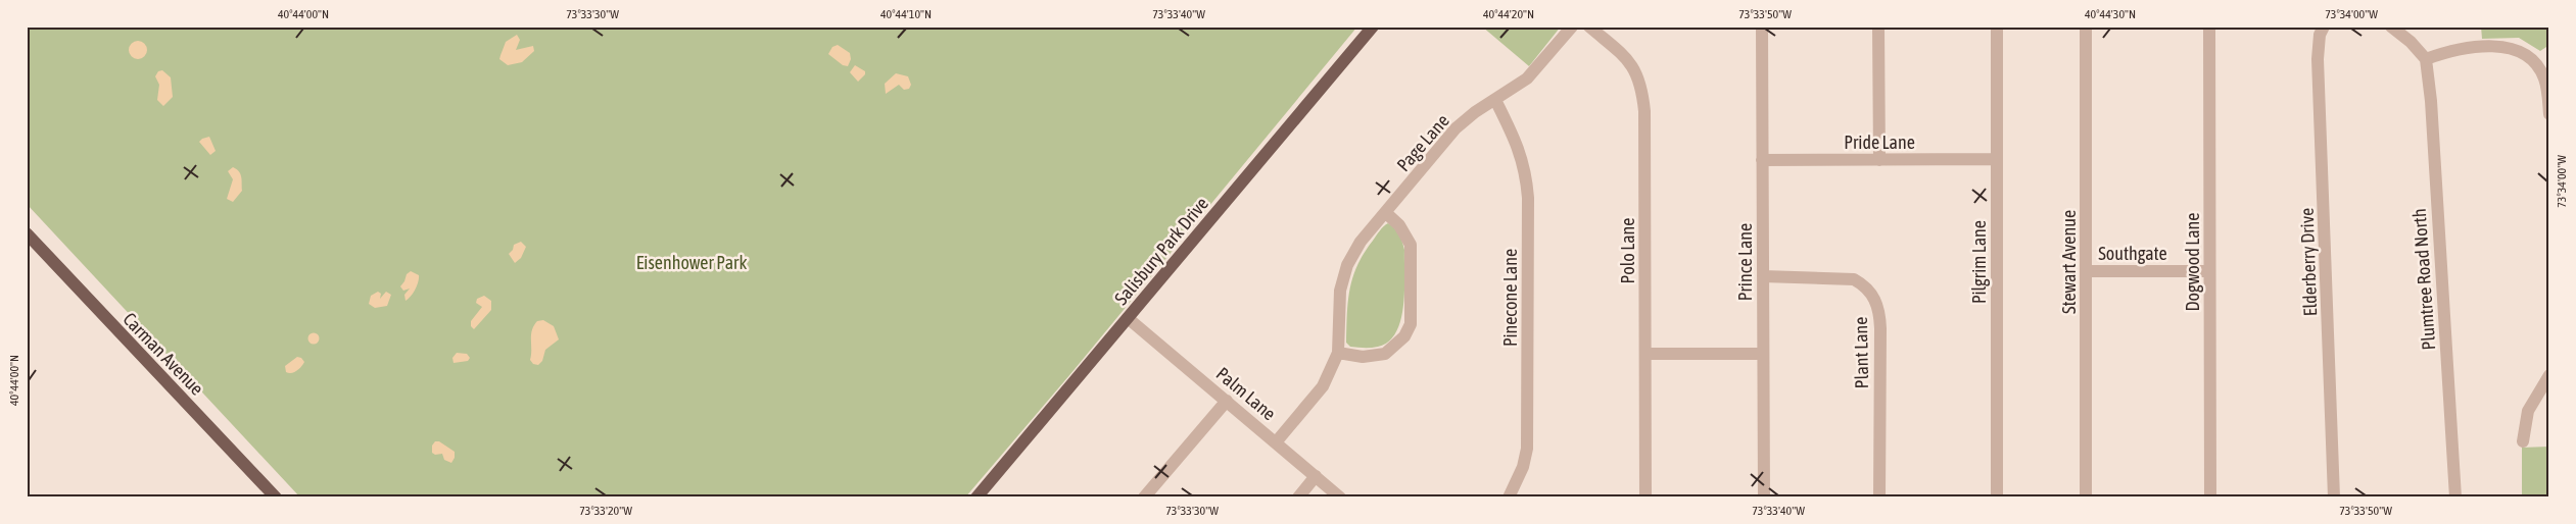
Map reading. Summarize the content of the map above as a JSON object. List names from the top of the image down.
{
  "streets": {
    "main road": ["Salisbury Park Drive", "Carman Avenue"],
    "street": [
      "Pride Lane",
      "Page Lane",
      "Polo Lane",
      "Southgate",
      "Prince Lane",
      "Pilgrim Lane",
      "Stewart Avenue",
      "Dogwood Lane",
      "Elderberry Drive",
      "Plumtree Road North",
      "Pinecone Lane",
      "Plant Lane",
      "Palm Lane"
    ]
  },
  "crossings": [
    ["Pride Lane", "Prince Lane"],
    ["Pride Lane", "Pilgrim Lane"],
    ["Page Lane", "Pinecone Lane"],
    ["Page Lane", "Palm Lane"],
    ["Salisbury Park Drive", "Palm Lane"],
    ["Southgate", "Stewart Avenue"],
    ["Southgate", "Dogwood Lane"],
    ["Prince Lane", "Plant Lane"]
  ],
  "parks": ["Eisenhower Park"],
  "coordinates": [
    "40°44'00\"N",
    "73°33'30\"W",
    "40°44'10\"N",
    "73°33'40\"W",
    "40°44'20\"N",
    "73°33'50\"W",
    "40°44'30\"N",
    "73°34'00\"W",
    "73°33'20\"W"
  ]
}
